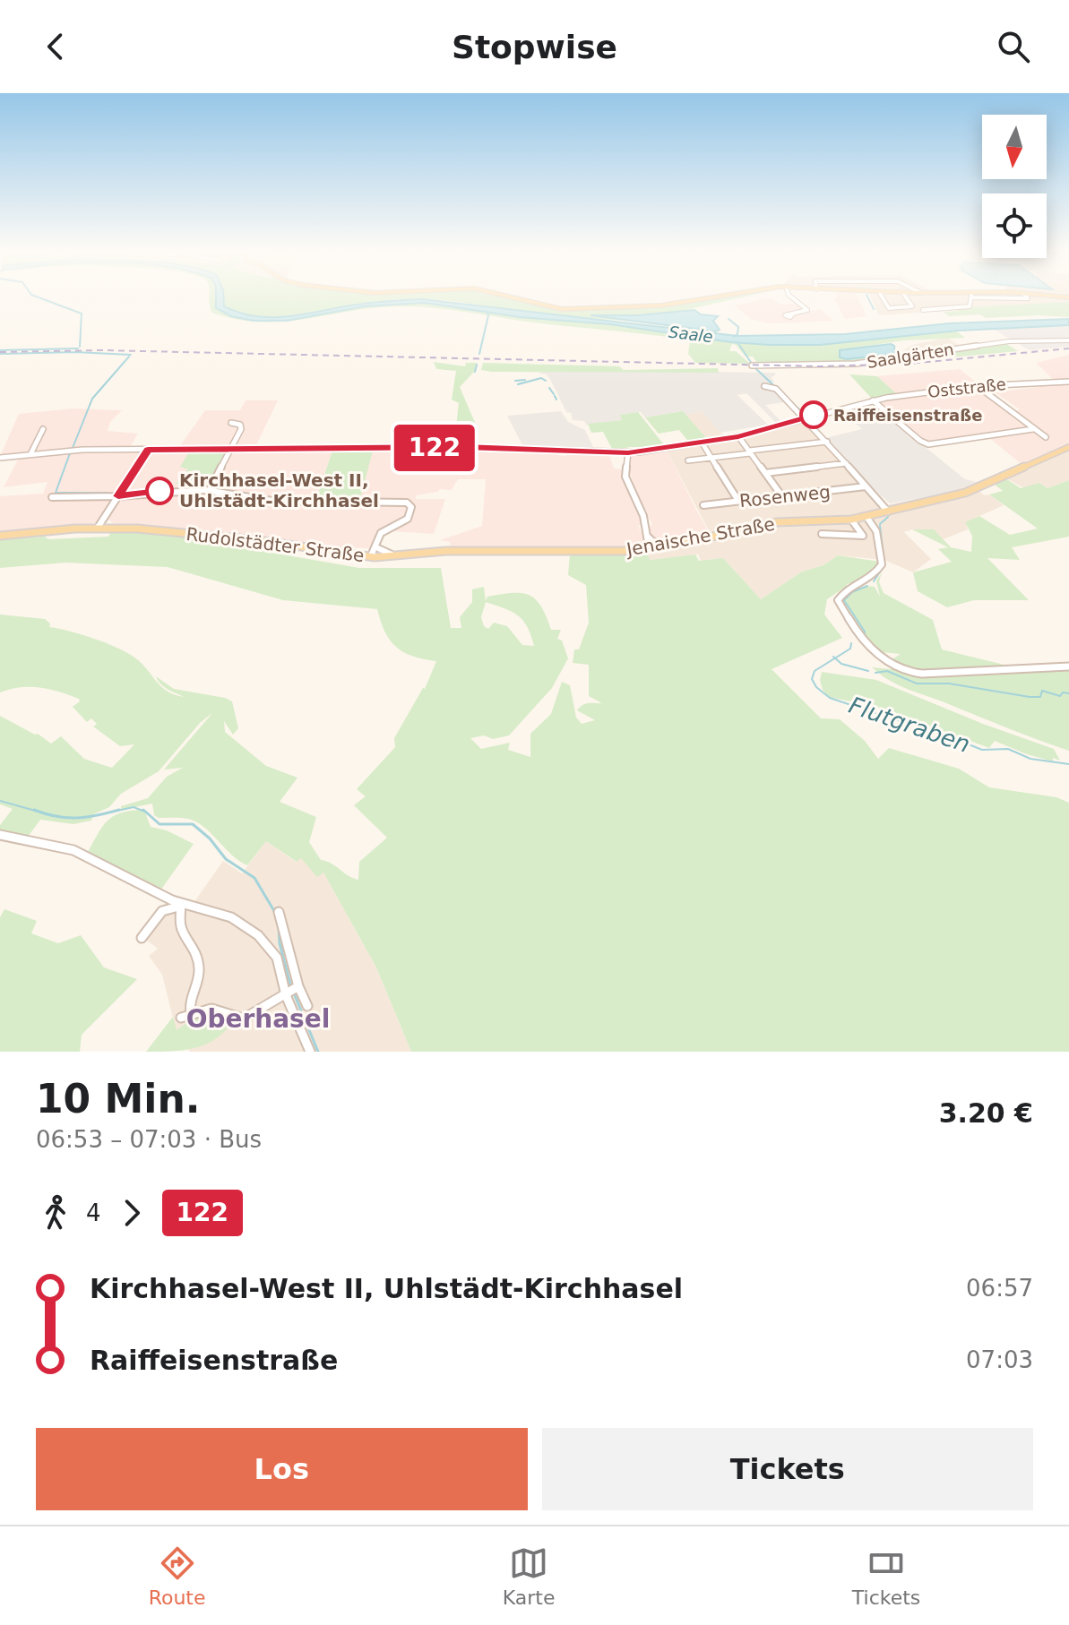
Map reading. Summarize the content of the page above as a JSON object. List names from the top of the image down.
{
  "streets": {
    "main road": ["Jenaische Straße", "Rudolstädter Straße"],
    "street": ["Saalgärten", "Oststraße", "Rosenweg"]
  },
  "crossings": [
    ["Jenaische Straße", "Rudolstädter Straße"]
  ],
  "districts": ["Oberhasel"],
  "water": ["Saale", "Flutgraben"],
  "places": ["Raiffeisenstraße", "Kirchhasel-West II, Uhlstädt-Kirchhasel"],
  "lines": ["bus line 122"],
  "north": "bottom",
  "page": {
    "header": "Stopwise",
    "on_map": "122",
    "heading": ["10 Min.", "06:53 – 07:03 · Bus", "3.20 €"],
    "legs": ["4", "122"],
    "list": [
      {
        "name": "Kirchhasel-West II, Uhlstädt-Kirchhasel",
        "value": "06:57"
      },
      {
        "name": "Raiffeisenstraße",
        "value": "07:03"
      }
    ],
    "buttons": ["Los", "Tickets"],
    "tabs": ["Route", "Karte", "Tickets"]
  }
}
